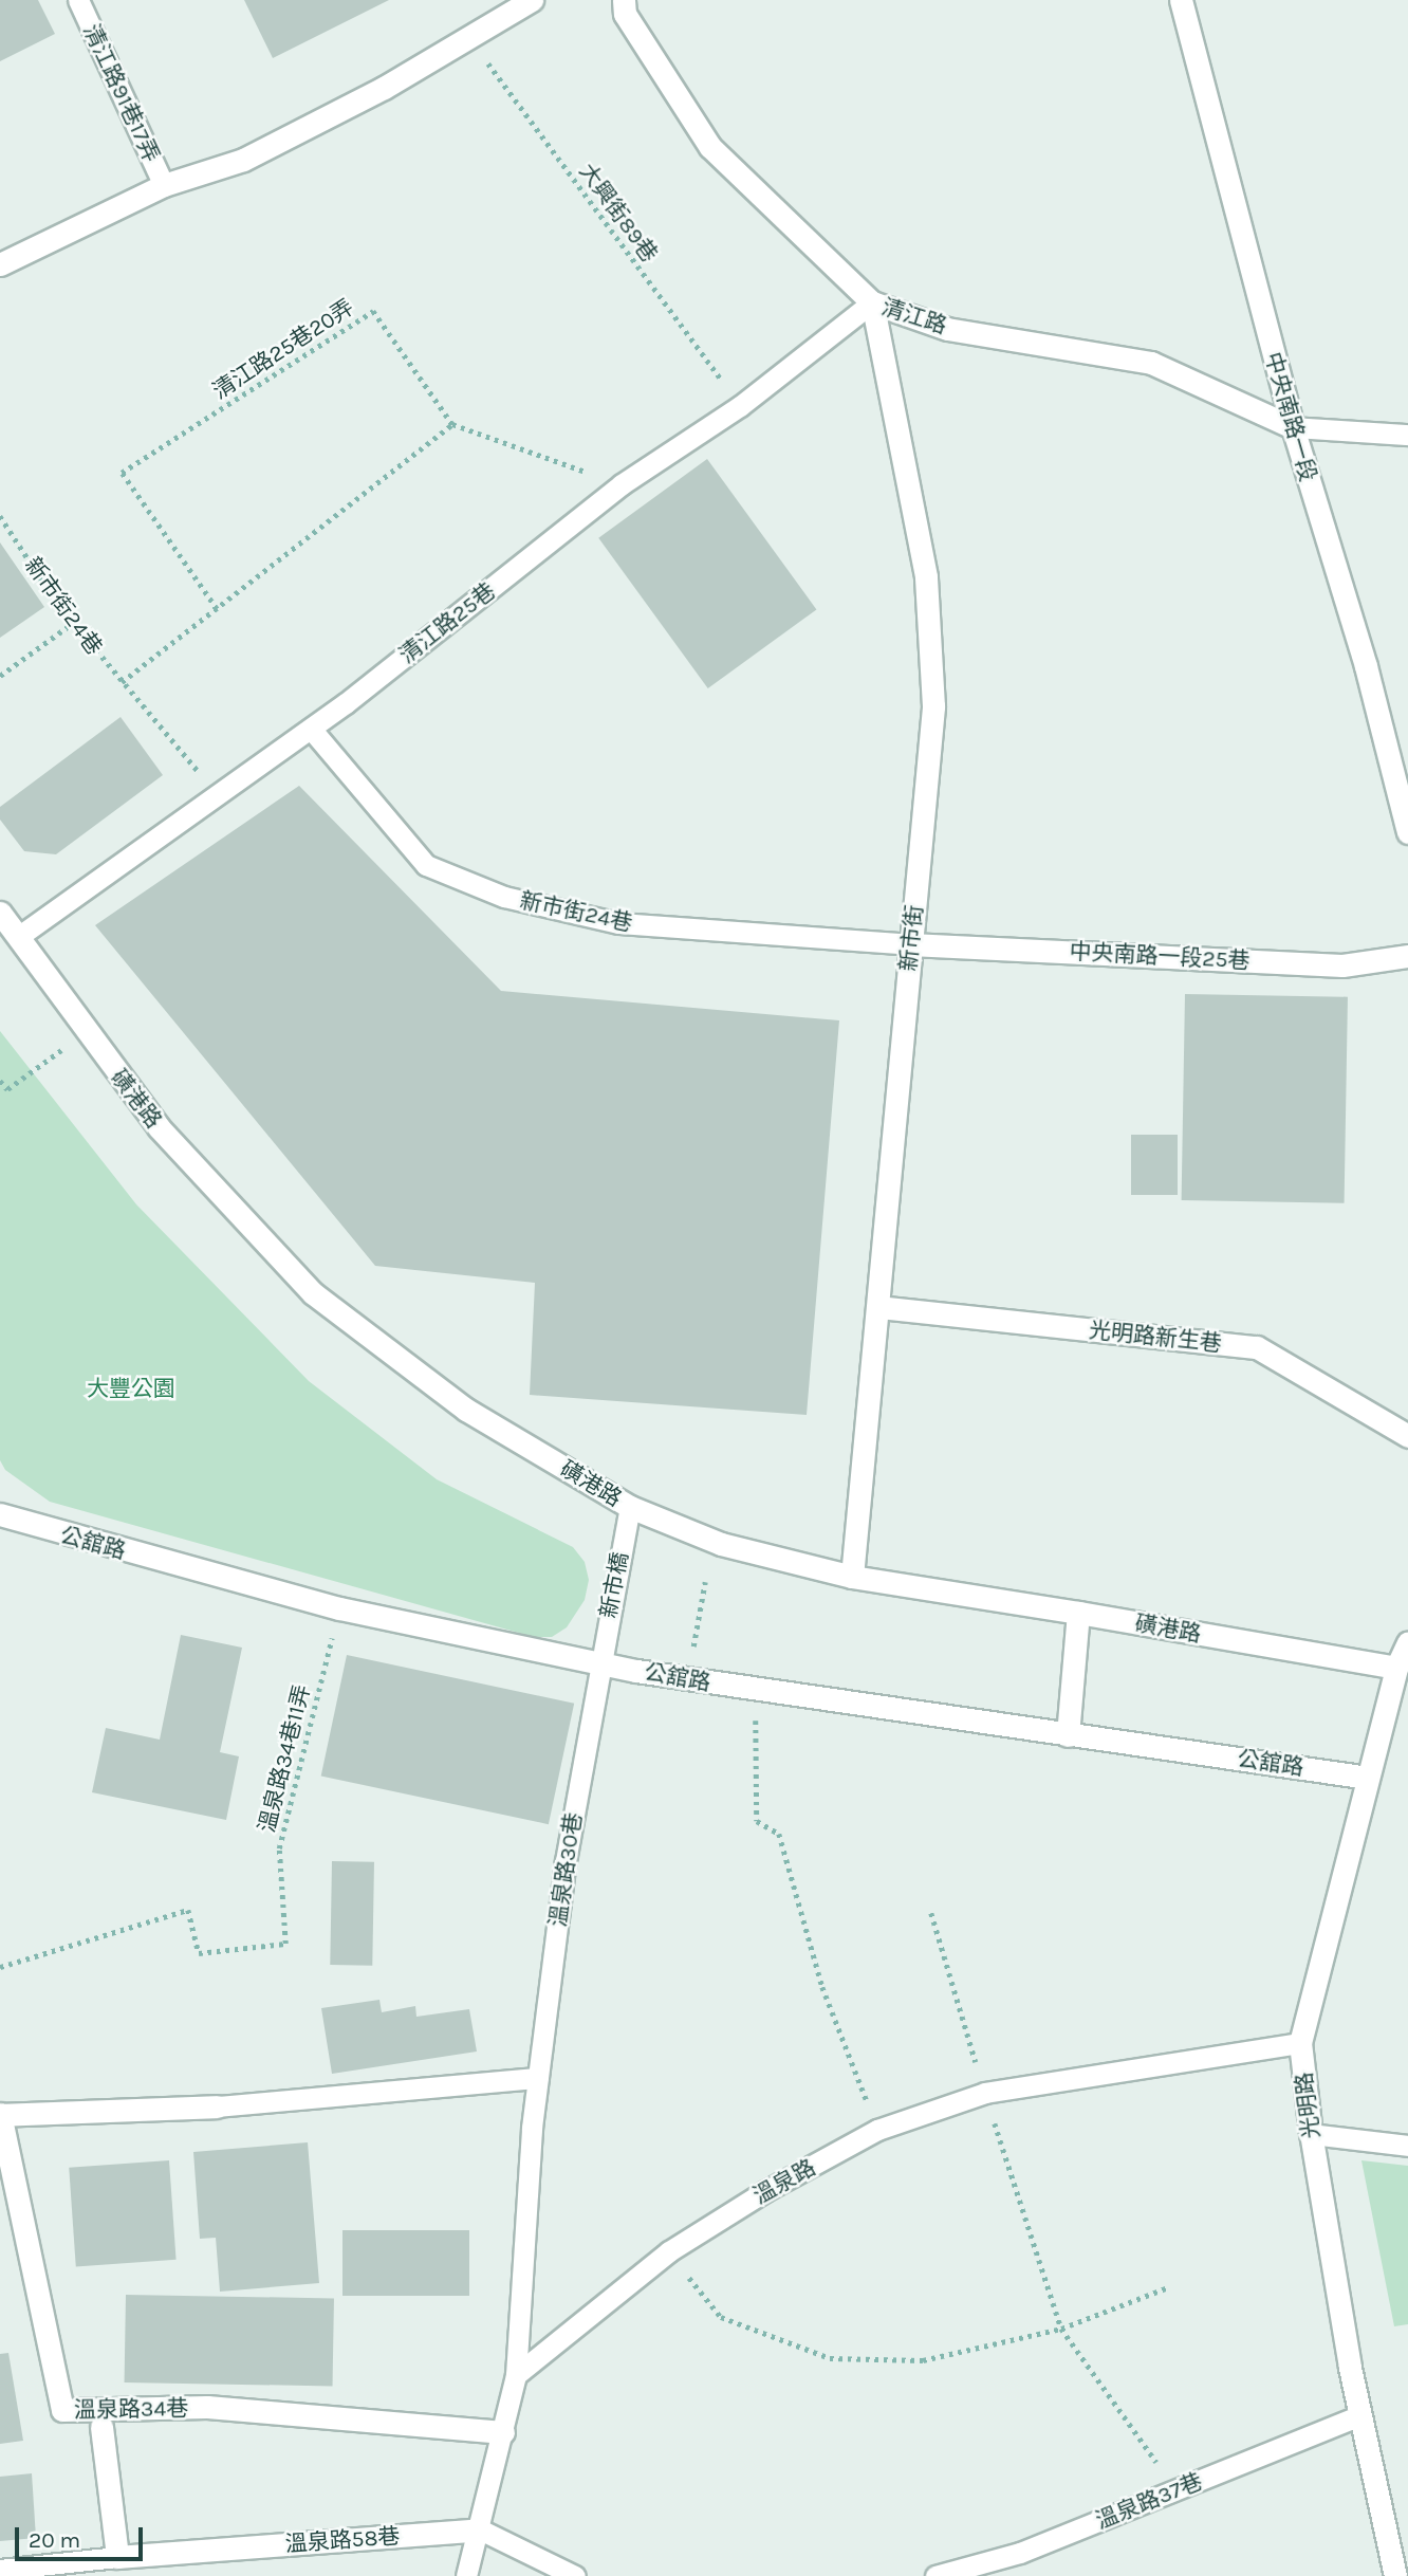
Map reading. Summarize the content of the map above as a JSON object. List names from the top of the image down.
{
  "streets": {
    "street": [
      "清江路",
      "中央南路一段",
      "新市街",
      "中央南路一段25巷",
      "磺港路",
      "光明路新生巷",
      "公舘路",
      "光明路",
      "溫泉路34巷",
      "溫泉路58巷"
    ],
    "lane": [
      "清江路91巷17弄",
      "新市街24巷",
      "清江路25巷",
      "新市橋",
      "溫泉路30巷",
      "溫泉路",
      "溫泉路37巷"
    ],
    "path": ["大興街89巷", "清江路25巷20弄", "溫泉路34巷11弄"]
  },
  "crossings": [
    ["大興街89巷", "清江路25巷"],
    ["清江路", "中央南路一段"],
    ["清江路", "清江路25巷"],
    ["清江路", "新市街"],
    ["新市街24巷", "清江路25巷"],
    ["新市街24巷", "新市街"],
    ["新市街24巷", "中央南路一段25巷"],
    ["清江路25巷", "新市街"],
    ["清江路25巷", "磺港路"],
    ["新市街", "中央南路一段25巷"],
    ["新市街", "磺港路"],
    ["新市街", "光明路新生巷"],
    ["磺港路", "新市橋"],
    ["磺港路", "光明路"],
    ["公舘路", "新市橋"],
    ["公舘路", "溫泉路34巷11弄"],
    ["公舘路", "溫泉路30巷"],
    ["公舘路", "光明路"],
    ["新市橋", "溫泉路30巷"],
    ["溫泉路30巷", "溫泉路"],
    ["光明路", "溫泉路"],
    ["光明路", "溫泉路37巷"]
  ],
  "parks": ["大豐公園"],
  "scale_bar": "20 m"
}
